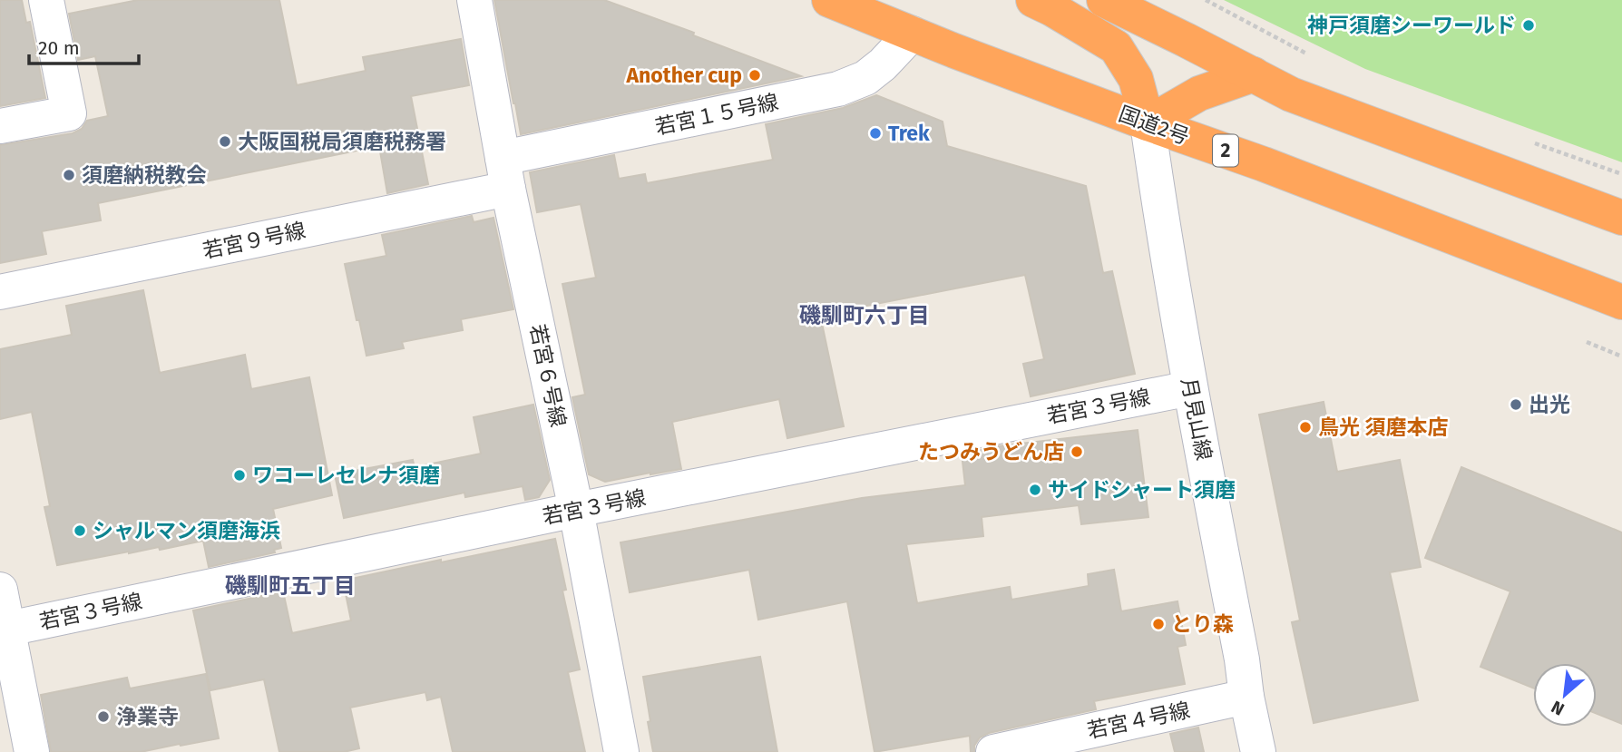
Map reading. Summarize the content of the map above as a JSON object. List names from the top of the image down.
{
  "streets": {
    "highway": ["国道2号", "2"],
    "street": [
      "若宮１５号線",
      "若宮９号線",
      "若宮６号線",
      "若宮３号線",
      "月見山線",
      "若宮４号線"
    ]
  },
  "crossings": [
    ["若宮１５号線", "国道2号"],
    ["若宮１５号線", "若宮９号線"],
    ["若宮１５号線", "若宮６号線"],
    ["国道2号", "月見山線"],
    ["若宮９号線", "若宮６号線"],
    ["若宮６号線", "若宮３号線"],
    ["若宮３号線", "月見山線"],
    ["月見山線", "若宮４号線"]
  ],
  "districts": ["磯馴町六丁目", "磯馴町五丁目"],
  "places": [
    "神戸須磨シーワールド",
    "Another cup",
    "Trek",
    "大阪国税局須磨税務署",
    "須磨納税教会",
    "出光",
    "鳥光 須磨本店",
    "たつみうどん店",
    "ワコーレセレナ須磨",
    "サイドシャート須磨",
    "シャルマン須磨海浜",
    "とり森",
    "浄業寺"
  ],
  "scale_bar": "20 m",
  "north": "bottom left"
}
